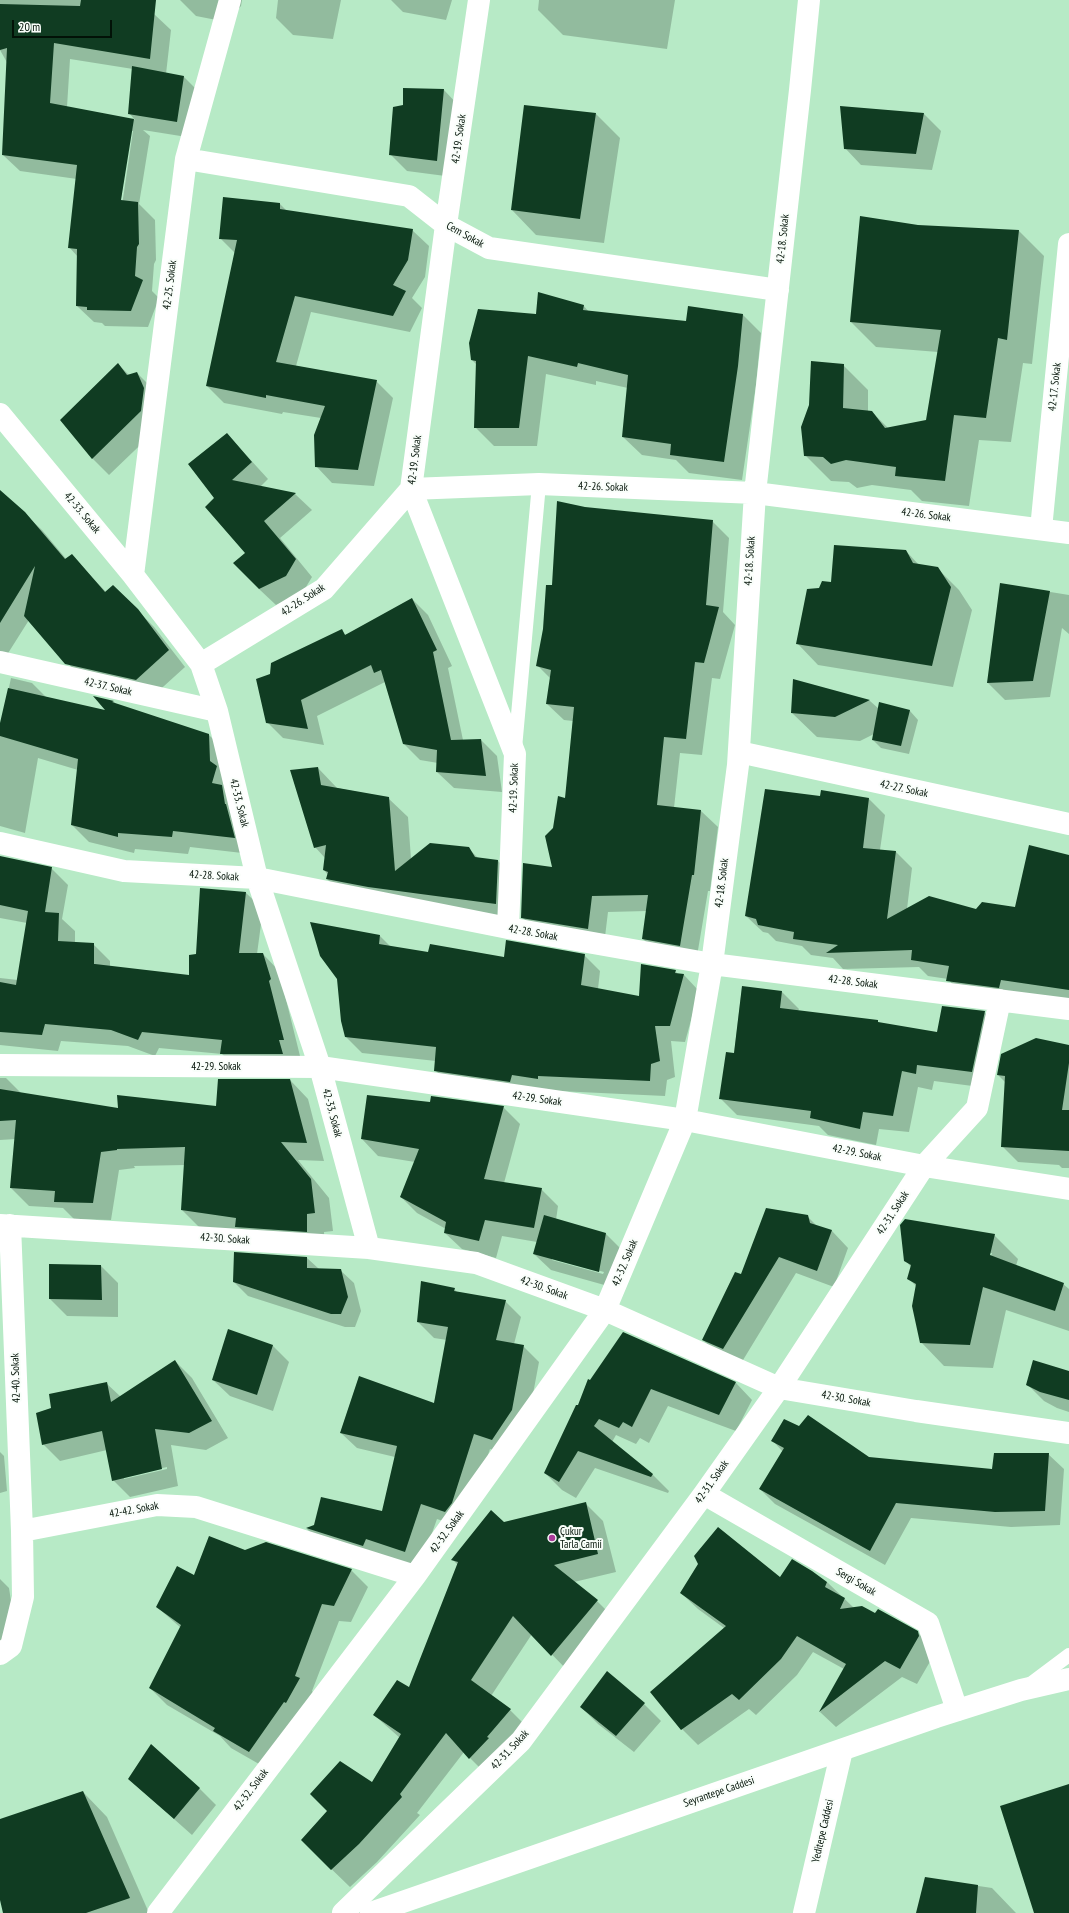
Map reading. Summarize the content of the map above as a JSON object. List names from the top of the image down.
{
  "streets": {
    "street": [
      "42-19. Sokak",
      "Cem Sokak",
      "42-18. Sokak",
      "42-25. Sokak",
      "42-17. Sokak",
      "42-26. Sokak",
      "42-33. Sokak",
      "42-37. Sokak",
      "42-27. Sokak",
      "42-28. Sokak",
      "42-29. Sokak",
      "42-31. Sokak",
      "42-30. Sokak",
      "42-32. Sokak",
      "42-40. Sokak",
      "42-42. Sokak",
      "Sergi Sokak",
      "Seyrantepe Caddesi",
      "Yeditepe Caddesi"
    ]
  },
  "crossings": [
    ["42-19. Sokak", "Cem Sokak"],
    ["42-19. Sokak", "42-26. Sokak"],
    ["42-19. Sokak", "42-28. Sokak"],
    ["Cem Sokak", "42-18. Sokak"],
    ["Cem Sokak", "42-25. Sokak"],
    ["42-18. Sokak", "42-26. Sokak"],
    ["42-18. Sokak", "42-27. Sokak"],
    ["42-18. Sokak", "42-28. Sokak"],
    ["42-18. Sokak", "42-29. Sokak"],
    ["42-18. Sokak", "42-32. Sokak"],
    ["42-25. Sokak", "42-33. Sokak"],
    ["42-17. Sokak", "42-26. Sokak"],
    ["42-26. Sokak", "42-33. Sokak"],
    ["42-33. Sokak", "42-37. Sokak"],
    ["42-33. Sokak", "42-28. Sokak"],
    ["42-33. Sokak", "42-29. Sokak"],
    ["42-33. Sokak", "42-30. Sokak"],
    ["42-28. Sokak", "42-31. Sokak"],
    ["42-29. Sokak", "42-31. Sokak"],
    ["42-29. Sokak", "42-32. Sokak"],
    ["42-31. Sokak", "42-30. Sokak"],
    ["42-31. Sokak", "Sergi Sokak"],
    ["42-30. Sokak", "42-32. Sokak"],
    ["42-30. Sokak", "42-40. Sokak"],
    ["42-32. Sokak", "42-42. Sokak"],
    ["42-40. Sokak", "42-42. Sokak"],
    ["Sergi Sokak", "Seyrantepe Caddesi"],
    ["Seyrantepe Caddesi", "Yeditepe Caddesi"]
  ],
  "places": ["Çukur Tarla Camii"],
  "scale_bar": "20 m"
}
